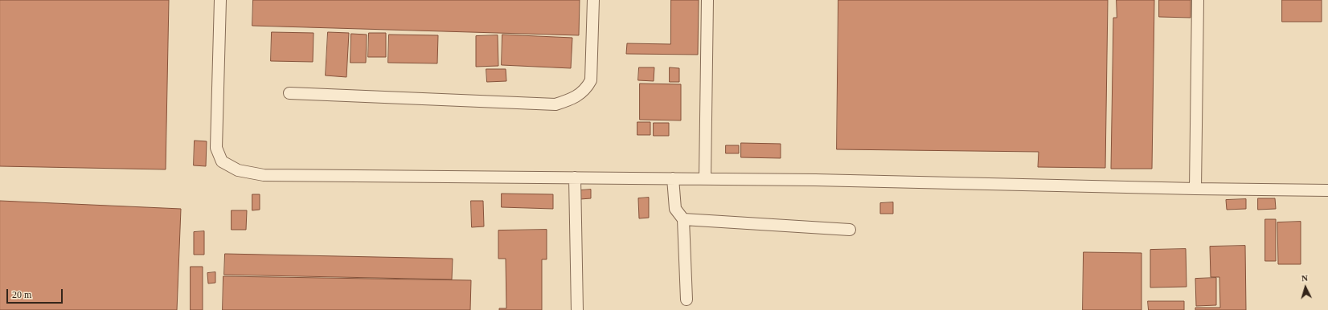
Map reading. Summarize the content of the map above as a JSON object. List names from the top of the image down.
{
  "scale_bar": "20 m",
  "north": "top"
}
